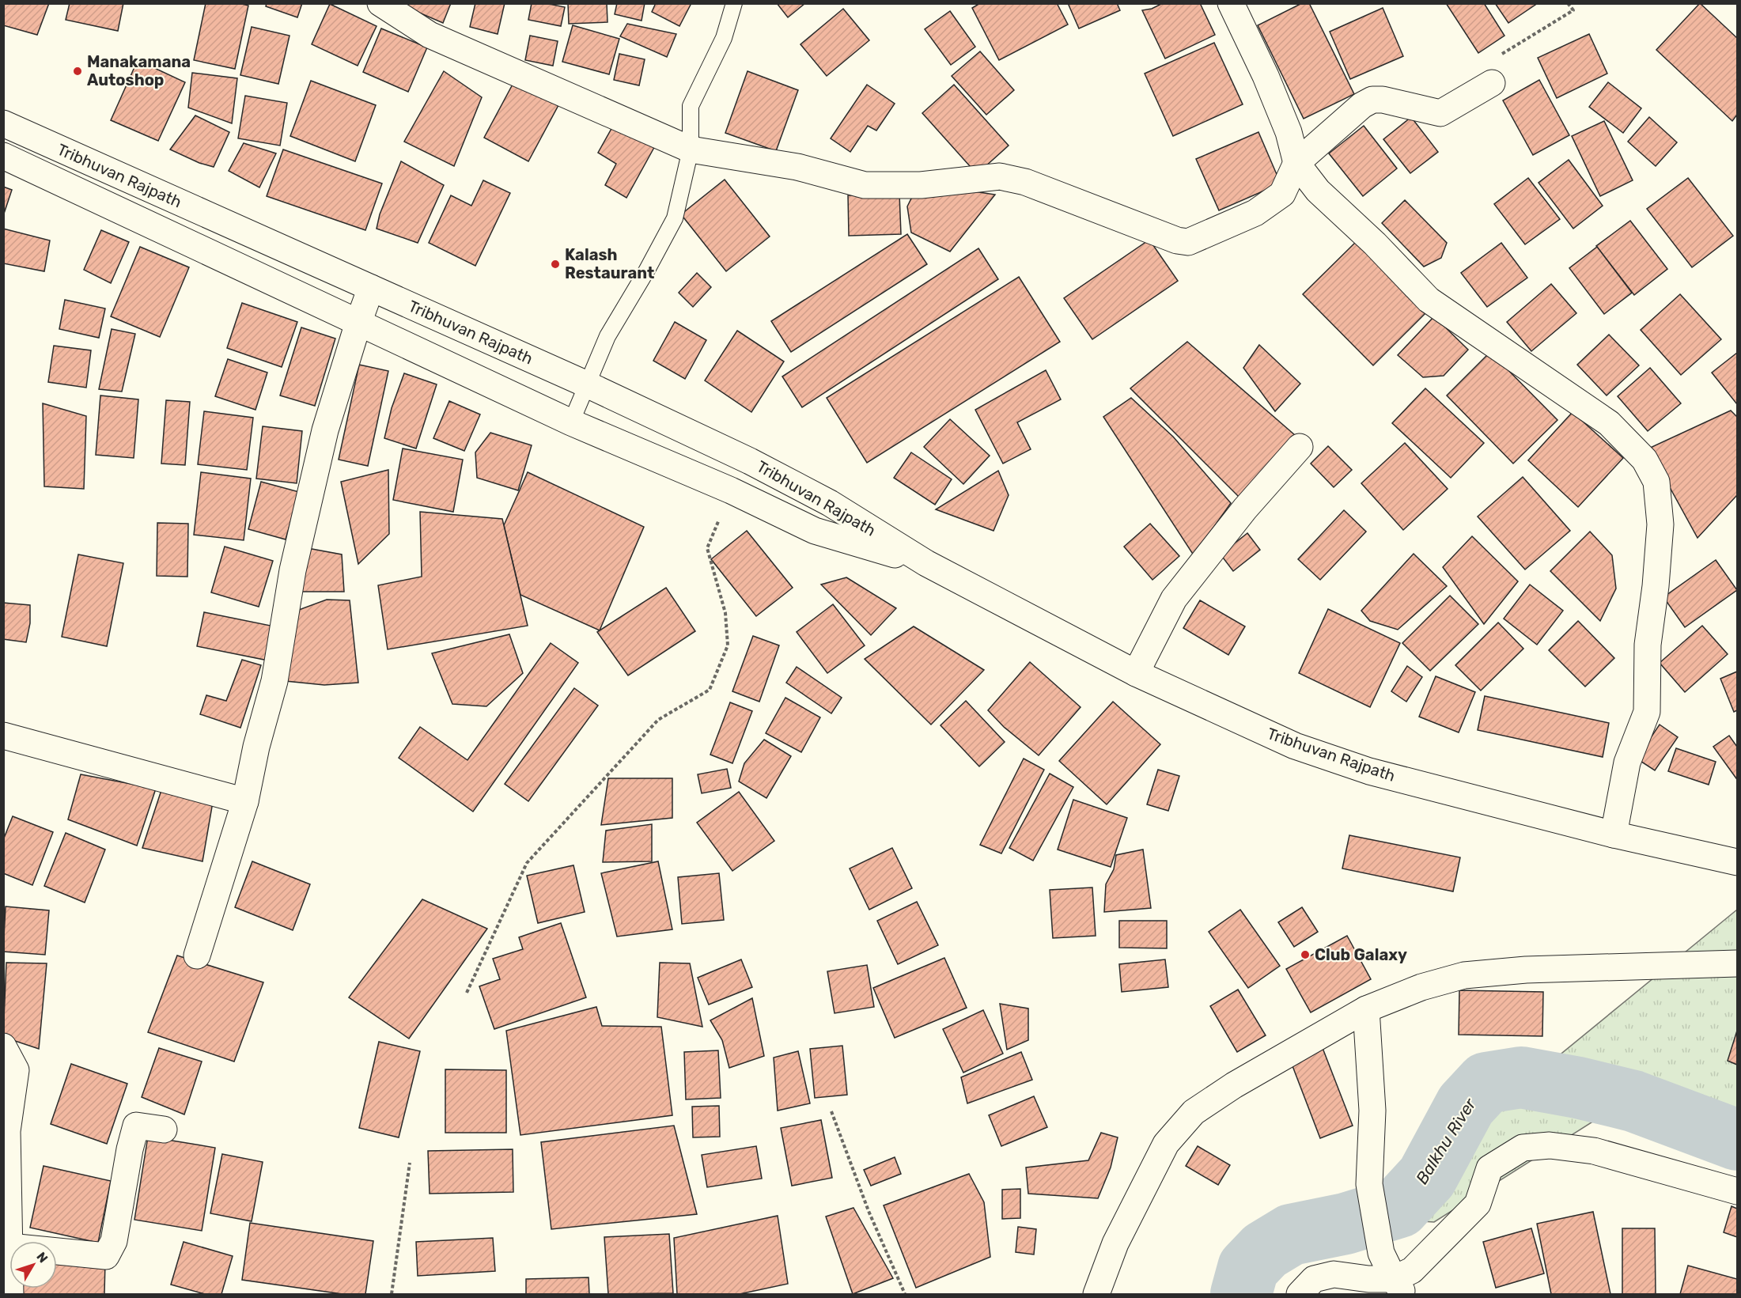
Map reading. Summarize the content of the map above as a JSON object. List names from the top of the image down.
{
  "streets": {
    "main road": ["Tribhuvan Rajpath"]
  },
  "water": ["Balkhu River"],
  "places": ["Manakamana Autoshop", "Kalash Restaurant", "Club Galaxy"],
  "north": "top right"
}
